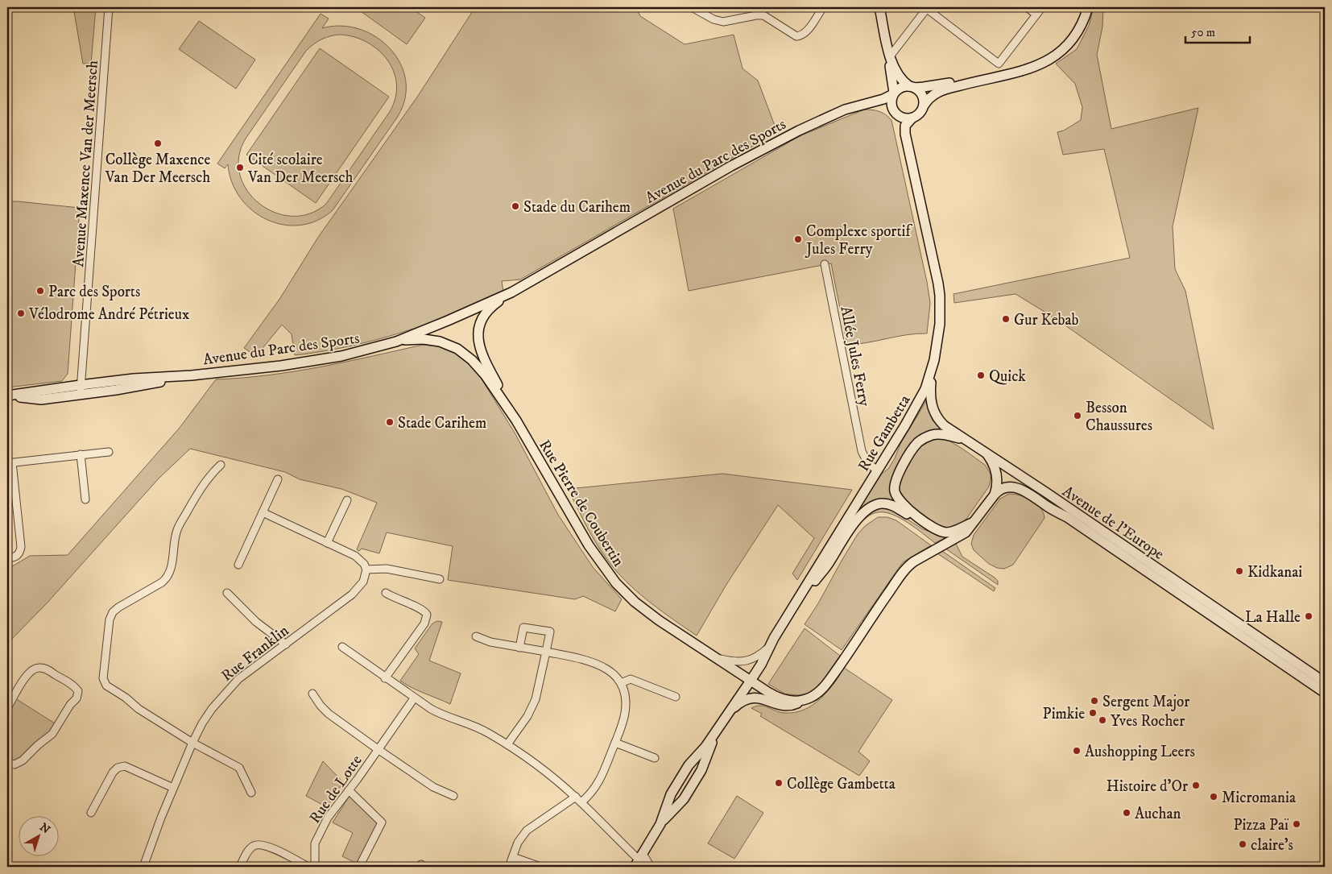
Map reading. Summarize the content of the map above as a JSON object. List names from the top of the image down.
{
  "streets": {
    "street": [
      "Avenue du Parc des Sports",
      "Avenue Maxence Van der Meersch",
      "Allée Jules Ferry",
      "Rue Gambetta",
      "Rue Pierre de Coubertin",
      "Avenue de l'Europe",
      "Rue Franklin",
      "Rue de Lotte"
    ]
  },
  "crossings": [
    ["Avenue du Parc des Sports", "Avenue Maxence Van der Meersch"],
    ["Avenue du Parc des Sports", "Rue Gambetta"],
    ["Avenue du Parc des Sports", "Rue Pierre de Coubertin"],
    ["Allée Jules Ferry", "Rue Gambetta"],
    ["Rue Gambetta", "Rue Pierre de Coubertin"],
    ["Rue Gambetta", "Avenue de l'Europe"]
  ],
  "places": [
    "Collège Maxence Van Der Meersch",
    "Cité scolaire Van Der Meersch",
    "Stade du Carihem",
    "Complexe sportif Jules Ferry",
    "Parc des Sports",
    "Vélodrome André Pétrieux",
    "Gur Kebab",
    "Quick",
    "Besson Chaussures",
    "Stade Carihem",
    "Kidkanai",
    "La Halle",
    "Sergent Major",
    "Pimkie",
    "Yves Rocher",
    "Aushopping Leers",
    "Collège Gambetta",
    "Histoire d'Or",
    "Micromania",
    "Auchan",
    "Pizza Paï",
    "claire's"
  ],
  "scale_bar": "50 m",
  "north": "top right"
}
